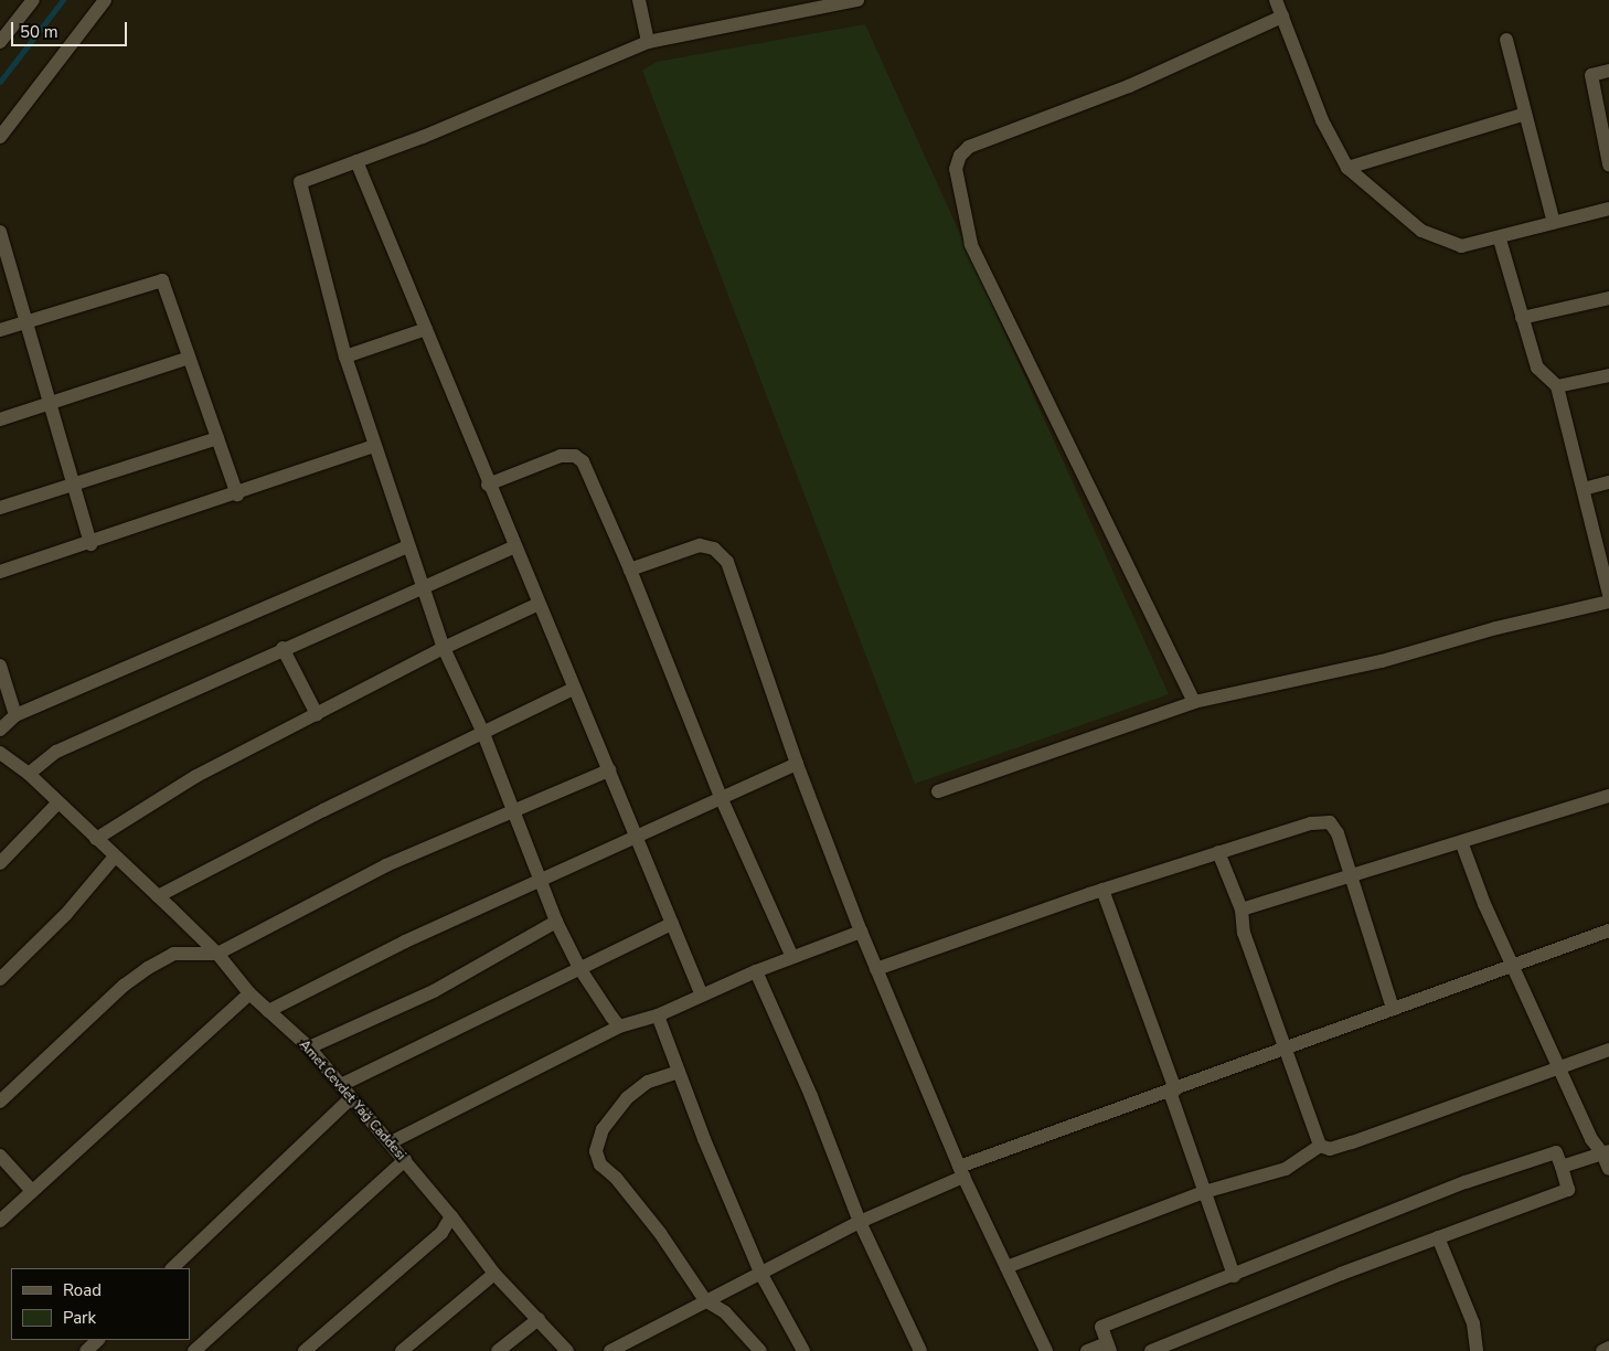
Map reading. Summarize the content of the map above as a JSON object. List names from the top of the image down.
{
  "streets": {
    "street": ["Amet Cevdet Yağ Caddesi"]
  },
  "legend": ["Road", "Park"],
  "scale_bar": "50 m"
}
